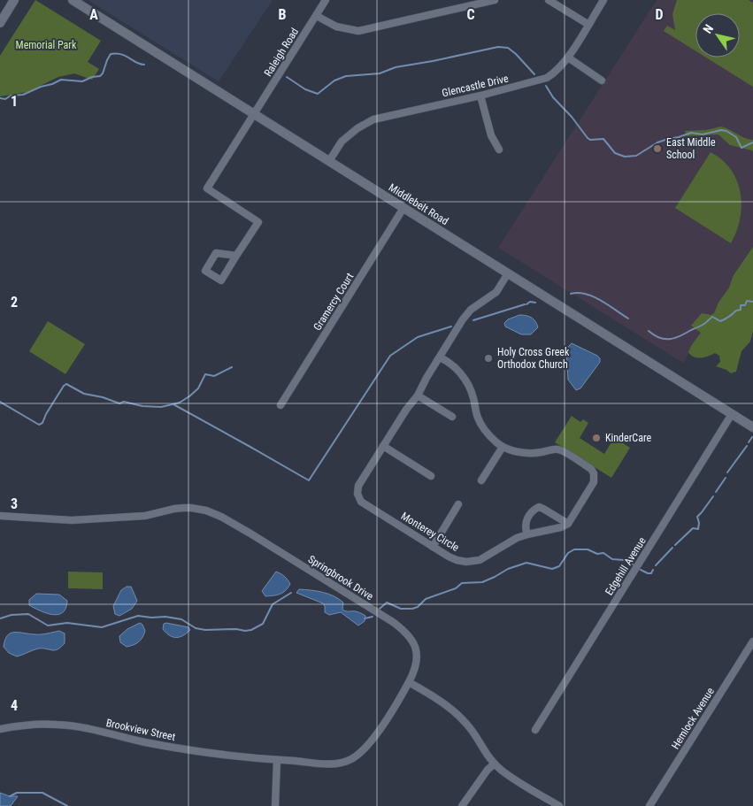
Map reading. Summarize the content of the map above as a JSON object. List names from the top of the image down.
{
  "streets": {
    "street": [
      "Raleigh Road",
      "Glencastle Drive",
      "Middlebelt Road",
      "Gramercy Court",
      "Monterey Circle",
      "Edgehill Avenue",
      "Springbrook Drive",
      "Hemlock Avenue",
      "Brookview Street"
    ]
  },
  "crossings": [
    ["Raleigh Road", "Middlebelt Road"],
    ["Glencastle Drive", "Middlebelt Road"],
    ["Middlebelt Road", "Gramercy Court"],
    ["Middlebelt Road", "Monterey Circle"],
    ["Middlebelt Road", "Edgehill Avenue"],
    ["Springbrook Drive", "Brookview Street"]
  ],
  "parks": ["Memorial Park"],
  "places": ["East Middle School", "Holy Cross Greek Orthodox Church", "KinderCare"],
  "north": "top left",
  "grid": {
    "columns": [
      "A",
      "B",
      "C",
      "D"
    ],
    "rows": [
      "1",
      "2",
      "3",
      "4"
    ]
  }
}
